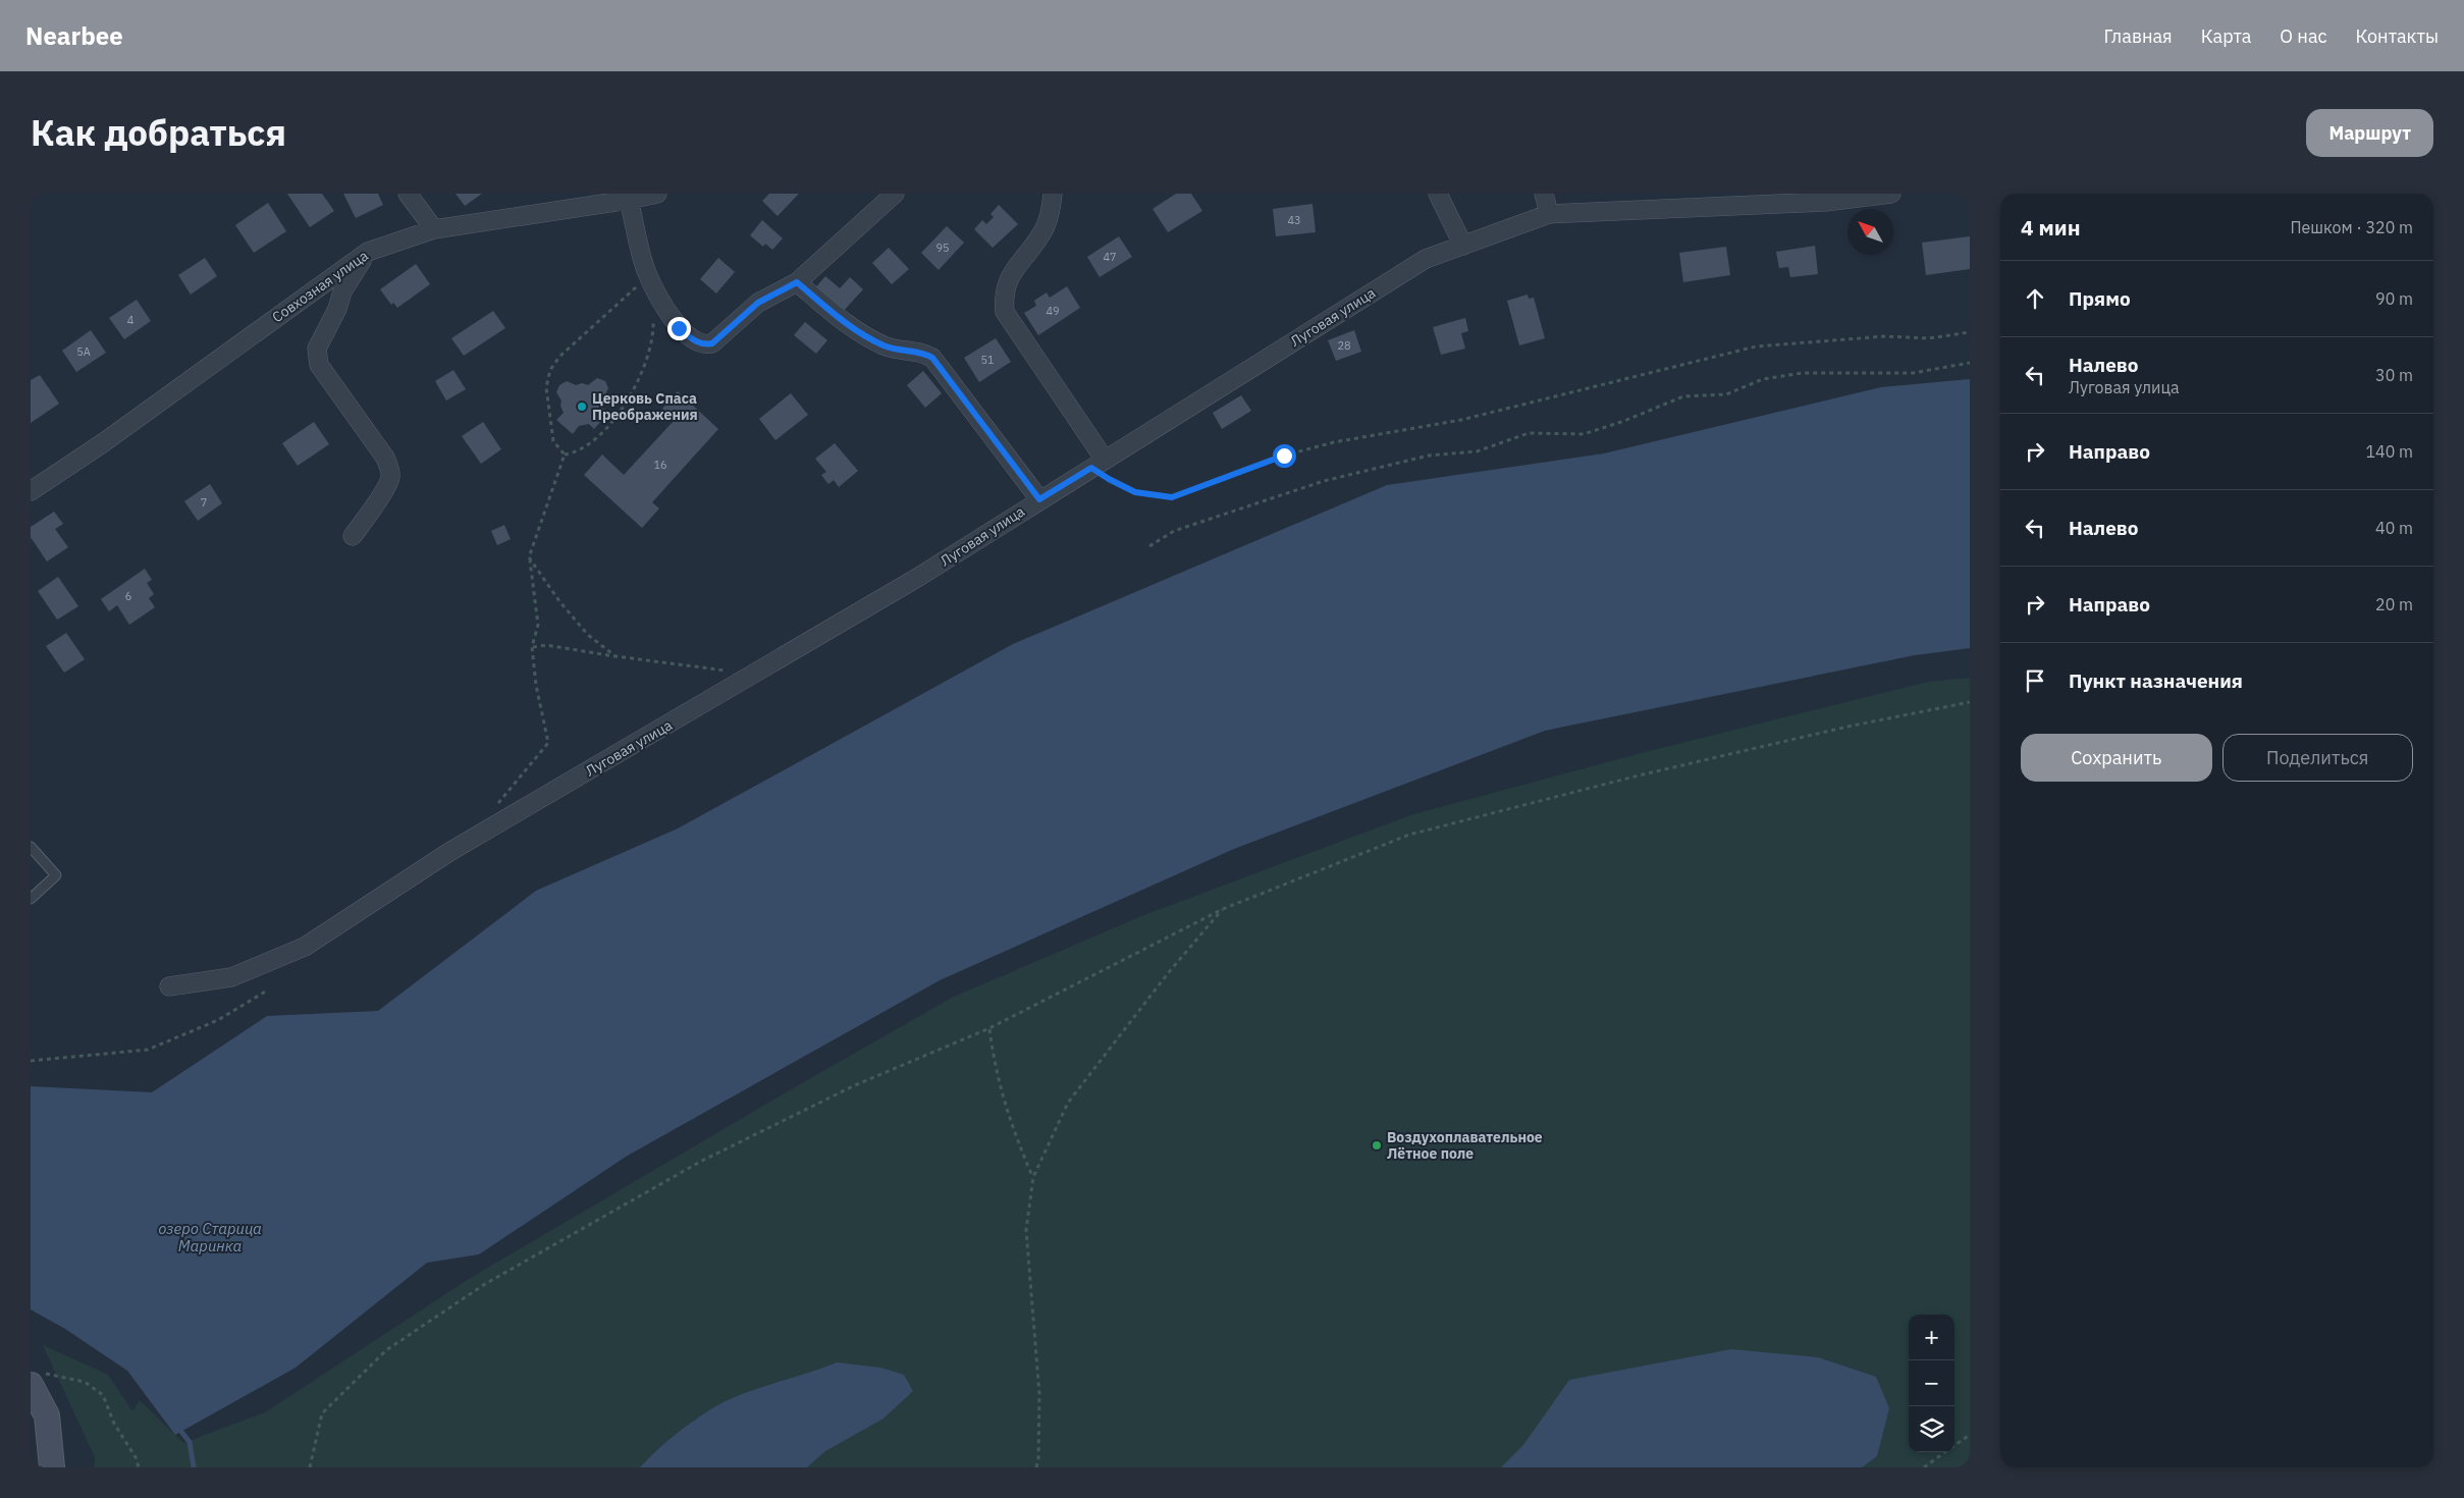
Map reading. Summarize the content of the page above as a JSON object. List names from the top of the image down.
{
  "streets": {
    "street": ["Совхозная улица", "Луговая улица"]
  },
  "water": ["озеро Старица Маринка"],
  "places": ["Церковь Спаса Преображения", "Воздухоплавательное Лётное поле"],
  "house_numbers": [
    "43",
    "95",
    "47",
    "49",
    "4",
    "28",
    "5А",
    "51",
    "16",
    "7",
    "6"
  ],
  "north": "top left",
  "page": {
    "header": "Nearbee",
    "nav": [
      "Главная",
      "Карта",
      "О нас",
      "Контакты"
    ],
    "title": "Как добраться",
    "buttons": [
      "Маршрут",
      ["Сохранить", "Поделиться"]
    ],
    "heading": ["4 мин", "Пешком · 320 m"],
    "list": [
      ["Прямо", "90 m"],
      ["Налево", "Луговая улица", "30 m"],
      ["Направо", "140 m"],
      ["Налево", "40 m"],
      ["Направо", "20 m"],
      "Пункт назначения"
    ],
    "map_buttons": ["+", "−"]
  }
}
